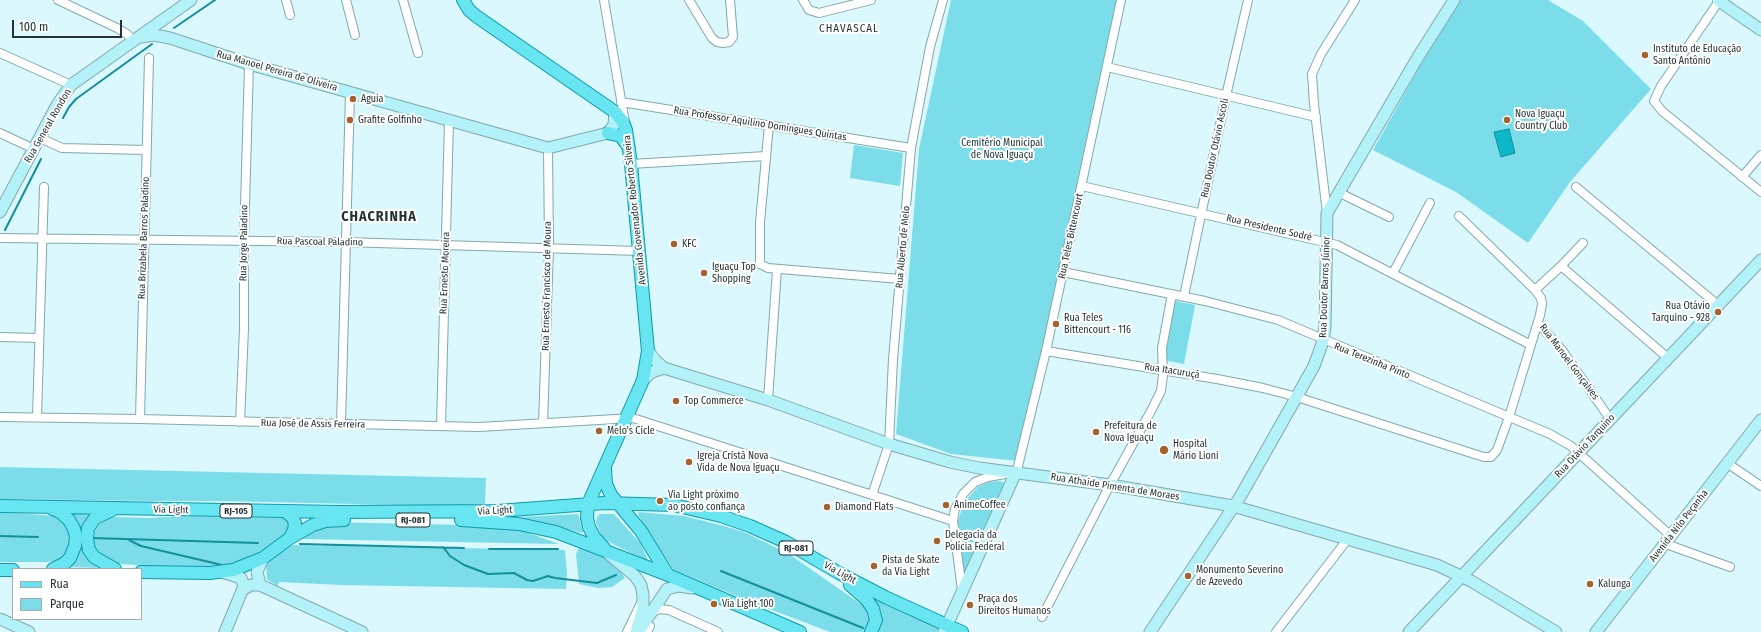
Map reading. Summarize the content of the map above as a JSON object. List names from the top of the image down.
{
  "streets": {
    "main road": [
      "Rua Manoel Pereira de Oliveira",
      "Rua General Rondon",
      "Avenida Governador Roberto Silveira",
      "Rua Doutor Barros Júnior",
      "Rua Otávio Tarquino",
      "Rua Athaíde Pimenta de Moraes",
      "Via Light",
      "RJ-105",
      "RJ-081",
      "Avenida Nilo Peçanha"
    ],
    "street": [
      "Rua Professor Aquilino Domingues Quintas",
      "Rua Doutor Otávio Ascoli",
      "Rua Presidente Sodré",
      "Rua Teles Bittencourt",
      "Rua Brizabela Barros Paladino",
      "Rua Pascoal Paladino",
      "Rua Jorge Paladino",
      "Rua Alberto de Melo",
      "Rua Ernesto Moreira",
      "Rua Ernesto Francisco de Moura",
      "Rua Terezinha Pinto",
      "Rua Manoel Gonçalves",
      "Rua Itacuruçá",
      "Rua José de Assis Ferreira"
    ]
  },
  "crossings": [
    ["Rua Manoel Pereira de Oliveira", "Rua General Rondon"],
    ["Rua Manoel Pereira de Oliveira", "Rua Jorge Paladino"],
    ["Rua Manoel Pereira de Oliveira", "Rua Ernesto Moreira"],
    ["Rua Manoel Pereira de Oliveira", "Rua Ernesto Francisco de Moura"],
    ["Rua Professor Aquilino Domingues Quintas", "Avenida Governador Roberto Silveira"],
    ["Rua Professor Aquilino Domingues Quintas", "Rua Alberto de Melo"],
    ["Rua Doutor Otávio Ascoli", "Rua Presidente Sodré"],
    ["Rua Doutor Otávio Ascoli", "Rua Terezinha Pinto"],
    ["Avenida Governador Roberto Silveira", "Rua Pascoal Paladino"],
    ["Avenida Governador Roberto Silveira", "Rua José de Assis Ferreira"],
    ["Avenida Governador Roberto Silveira", "Rua Athaíde Pimenta de Moraes"],
    ["Avenida Governador Roberto Silveira", "Via Light"],
    ["Rua Presidente Sodré", "Rua Teles Bittencourt"],
    ["Rua Presidente Sodré", "Rua Doutor Barros Júnior"],
    ["Rua Teles Bittencourt", "Rua Terezinha Pinto"],
    ["Rua Teles Bittencourt", "Rua Itacuruçá"],
    ["Rua Teles Bittencourt", "Rua Athaíde Pimenta de Moraes"],
    ["Rua Brizabela Barros Paladino", "Rua Pascoal Paladino"],
    ["Rua Brizabela Barros Paladino", "Rua José de Assis Ferreira"],
    ["Rua Pascoal Paladino", "Rua Jorge Paladino"],
    ["Rua Pascoal Paladino", "Rua Ernesto Moreira"],
    ["Rua Pascoal Paladino", "Rua Ernesto Francisco de Moura"],
    ["Rua Jorge Paladino", "Rua José de Assis Ferreira"],
    ["Rua Alberto de Melo", "Rua José de Assis Ferreira"],
    ["Rua Alberto de Melo", "Rua Athaíde Pimenta de Moraes"],
    ["Rua Ernesto Moreira", "Rua José de Assis Ferreira"],
    ["Rua Ernesto Francisco de Moura", "Rua José de Assis Ferreira"],
    ["Rua Doutor Barros Júnior", "Rua Terezinha Pinto"],
    ["Rua Doutor Barros Júnior", "Rua Itacuruçá"],
    ["Rua Doutor Barros Júnior", "Rua Athaíde Pimenta de Moraes"],
    ["Rua Terezinha Pinto", "Rua Itacuruçá"],
    ["Rua Terezinha Pinto", "Rua Otávio Tarquino"],
    ["Rua Terezinha Pinto", "Avenida Nilo Peçanha"],
    ["Rua Manoel Gonçalves", "Rua Otávio Tarquino"],
    ["Rua Otávio Tarquino", "Rua Athaíde Pimenta de Moraes"]
  ],
  "districts": ["CHAVASCAL", "CHACRINHA"],
  "parks": ["Cemitério Municipal de Nova Iguaçu"],
  "places": [
    "Instituto de Educação Santo Antônio",
    "Aguia",
    "Grafite Golfinho",
    "Nova Iguaçu Country Club",
    "KFC",
    "Iguaçu Top Shopping",
    "Rua Otávio Tarquino - 928",
    "Rua Teles Bittencourt - 116",
    "Top Commerce",
    "Melo's Cicle",
    "Prefeitura de Nova Iguaçu",
    "Hospital Mário Lioni",
    "Igreja Cristã Nova Vida de Nova Iguaçu",
    "Via Light próximo ao posto confiança",
    "AnimeCoffee",
    "Diamond Flats",
    "Delegacia da Polícia Federal",
    "Pista de Skate da Via Light",
    "Monumento Severino de Azevedo",
    "Kalunga",
    "Via Light 100",
    "Praça dos Direitos Humanos"
  ],
  "legend": ["Rua", "Parque"],
  "scale_bar": "100 m"
}
